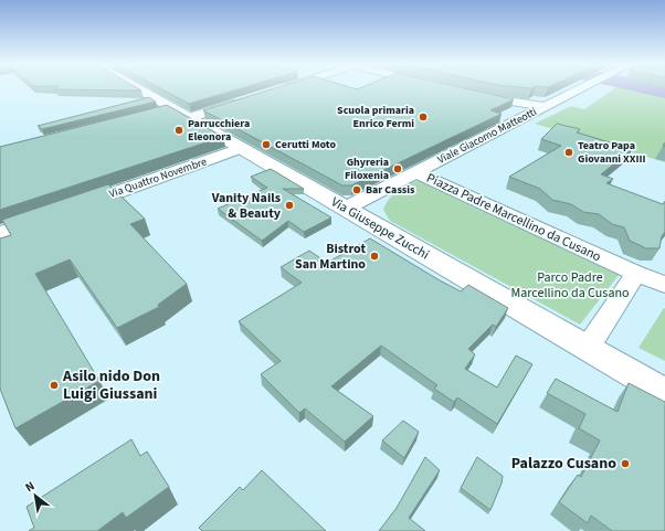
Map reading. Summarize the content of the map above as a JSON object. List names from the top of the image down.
{
  "streets": {
    "street": [
      "Viale Giacomo Matteotti",
      "Via Quattro Novembre",
      "Piazza Padre Marcellino da Cusano",
      "Via Giuseppe Zucchi"
    ]
  },
  "crossings": [
    ["Viale Giacomo Matteotti", "Piazza Padre Marcellino da Cusano"],
    ["Viale Giacomo Matteotti", "Via Giuseppe Zucchi"],
    ["Via Quattro Novembre", "Via Giuseppe Zucchi"]
  ],
  "parks": ["Parco Padre Marcellino da Cusano"],
  "places": [
    "Scuola primaria Enrico Fermi",
    "Parrucchiera Eleonora",
    "Cerutti Moto",
    "Teatro Papa Giovanni XXIII",
    "Ghyreria Filoxenia",
    "Bar Cassis",
    "Vanity Nails & Beauty",
    "Bistrot San Martino",
    "Asilo nido Don Luigi Giussani",
    "Palazzo Cusano"
  ],
  "north": "top left"
}
